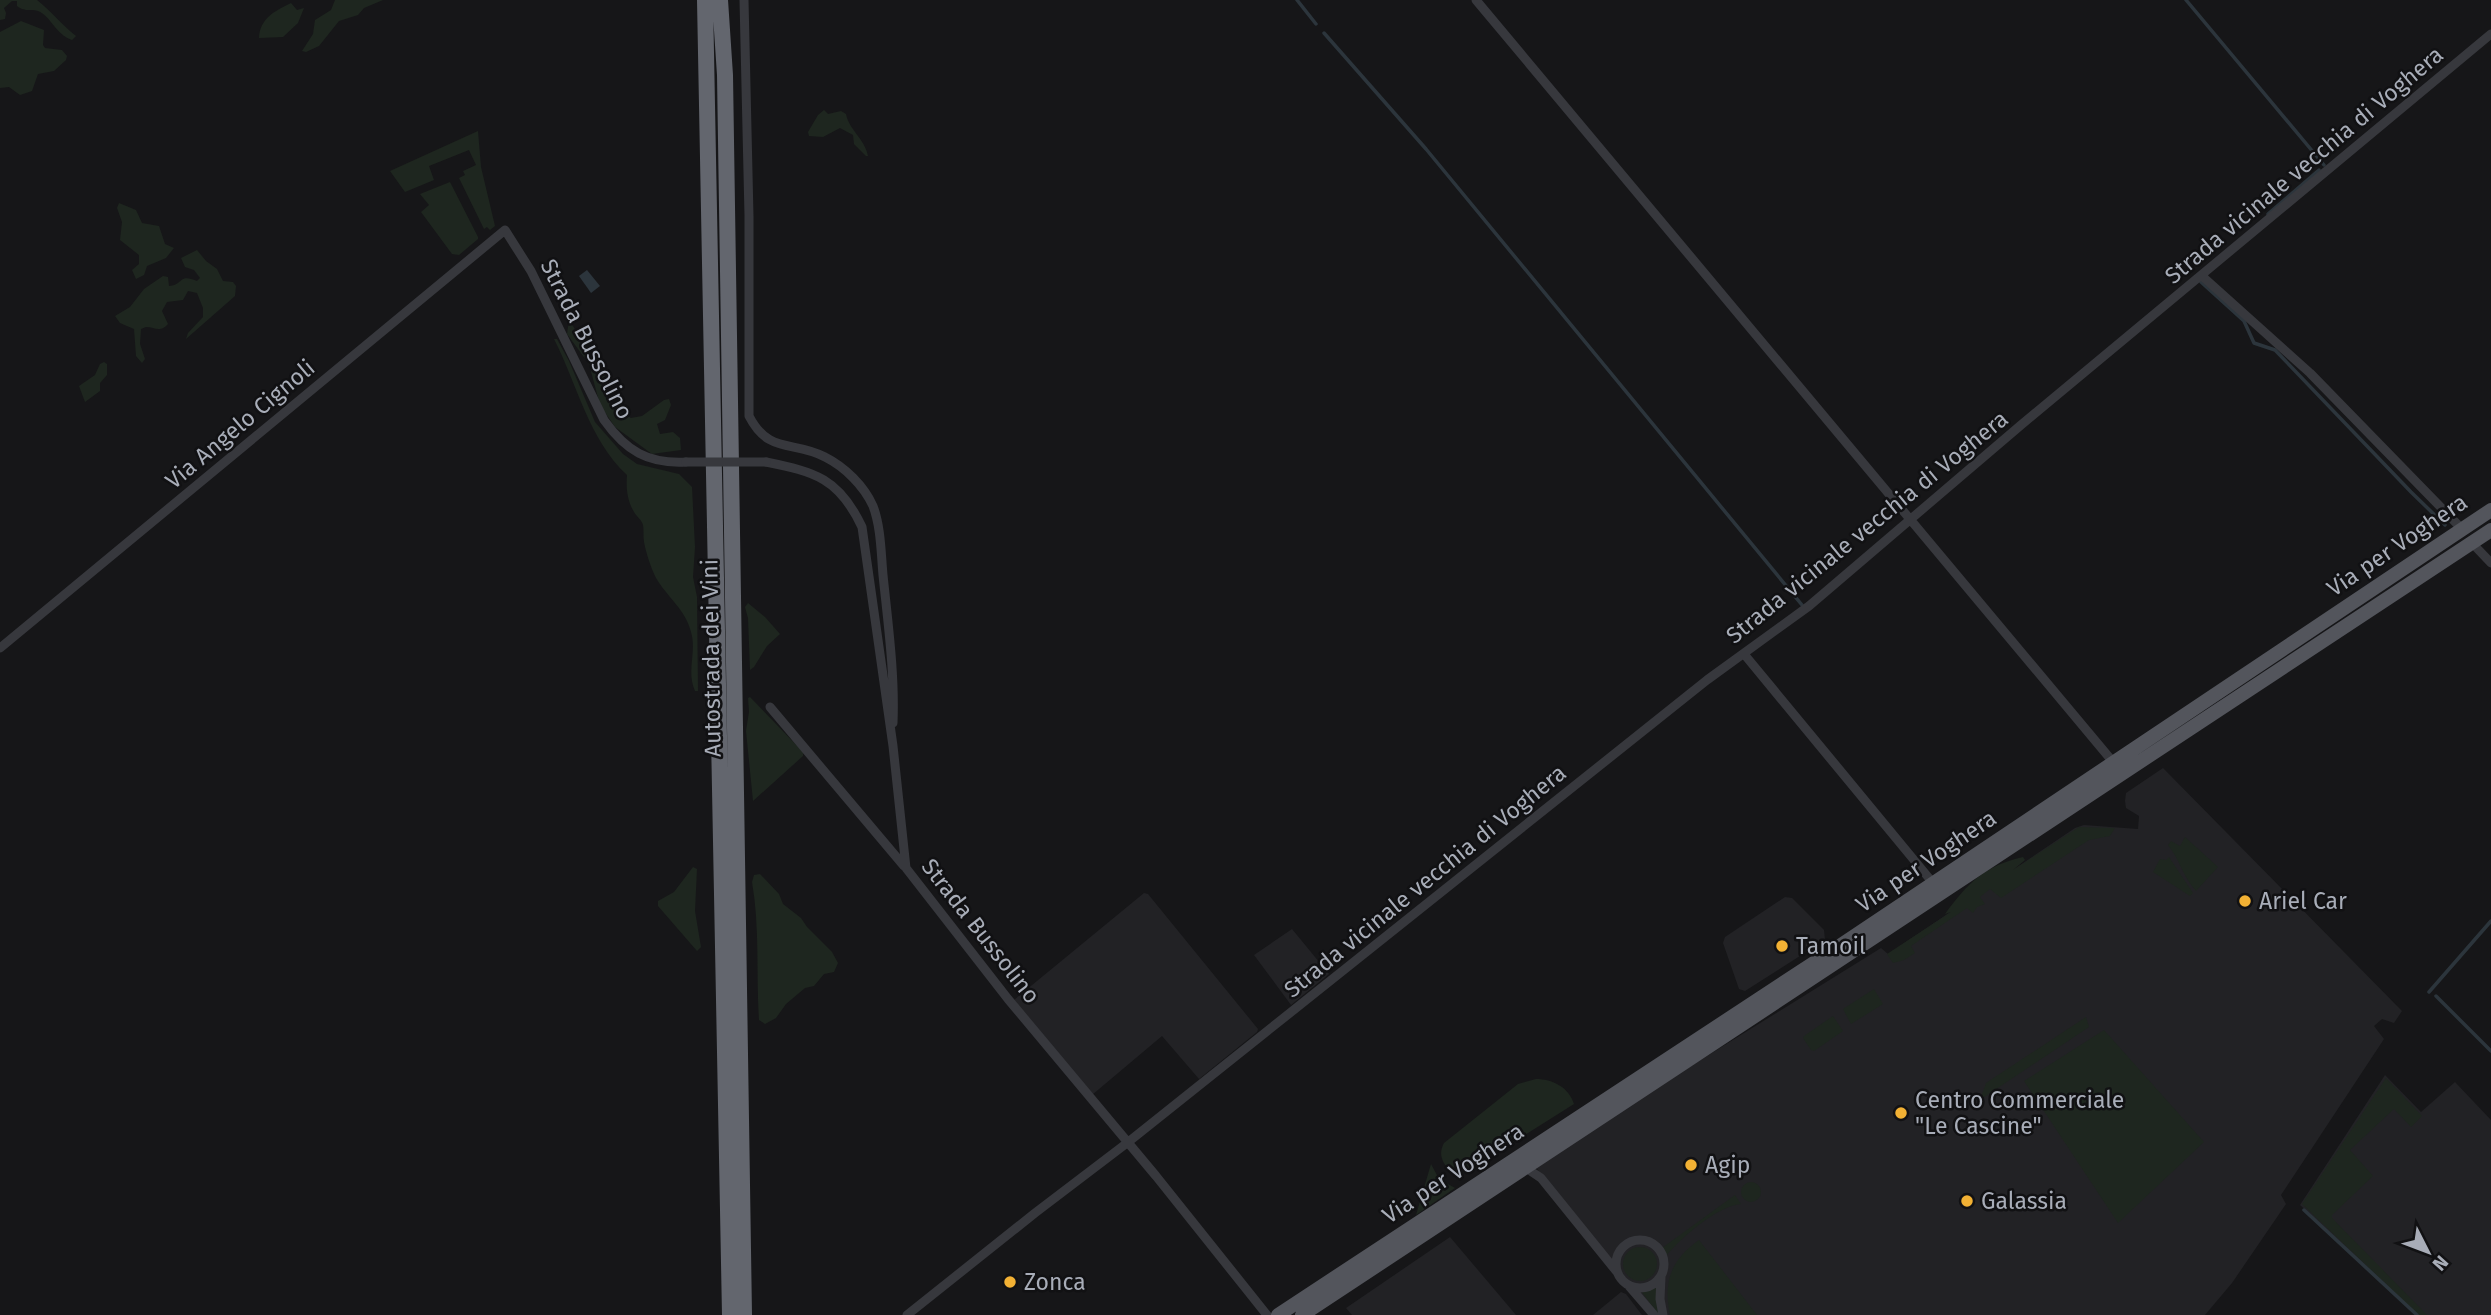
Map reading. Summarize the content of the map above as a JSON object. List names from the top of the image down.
{
  "streets": {
    "highway": ["Autostrada dei Vini"],
    "main road": ["Via per Voghera"],
    "street": ["Strada vicinale vecchia di Voghera", "Strada Bussolino", "Via Angelo Cignoli"]
  },
  "crossings": [
    ["Strada vicinale vecchia di Voghera", "Strada Bussolino"],
    ["Strada Bussolino", "Via Angelo Cignoli"]
  ],
  "places": [
    "Ariel Car",
    "Tamoil",
    "Centro Commerciale \"Le Cascine\"",
    "Agip",
    "Galassia",
    "Zonca"
  ],
  "north": "bottom right"
}
